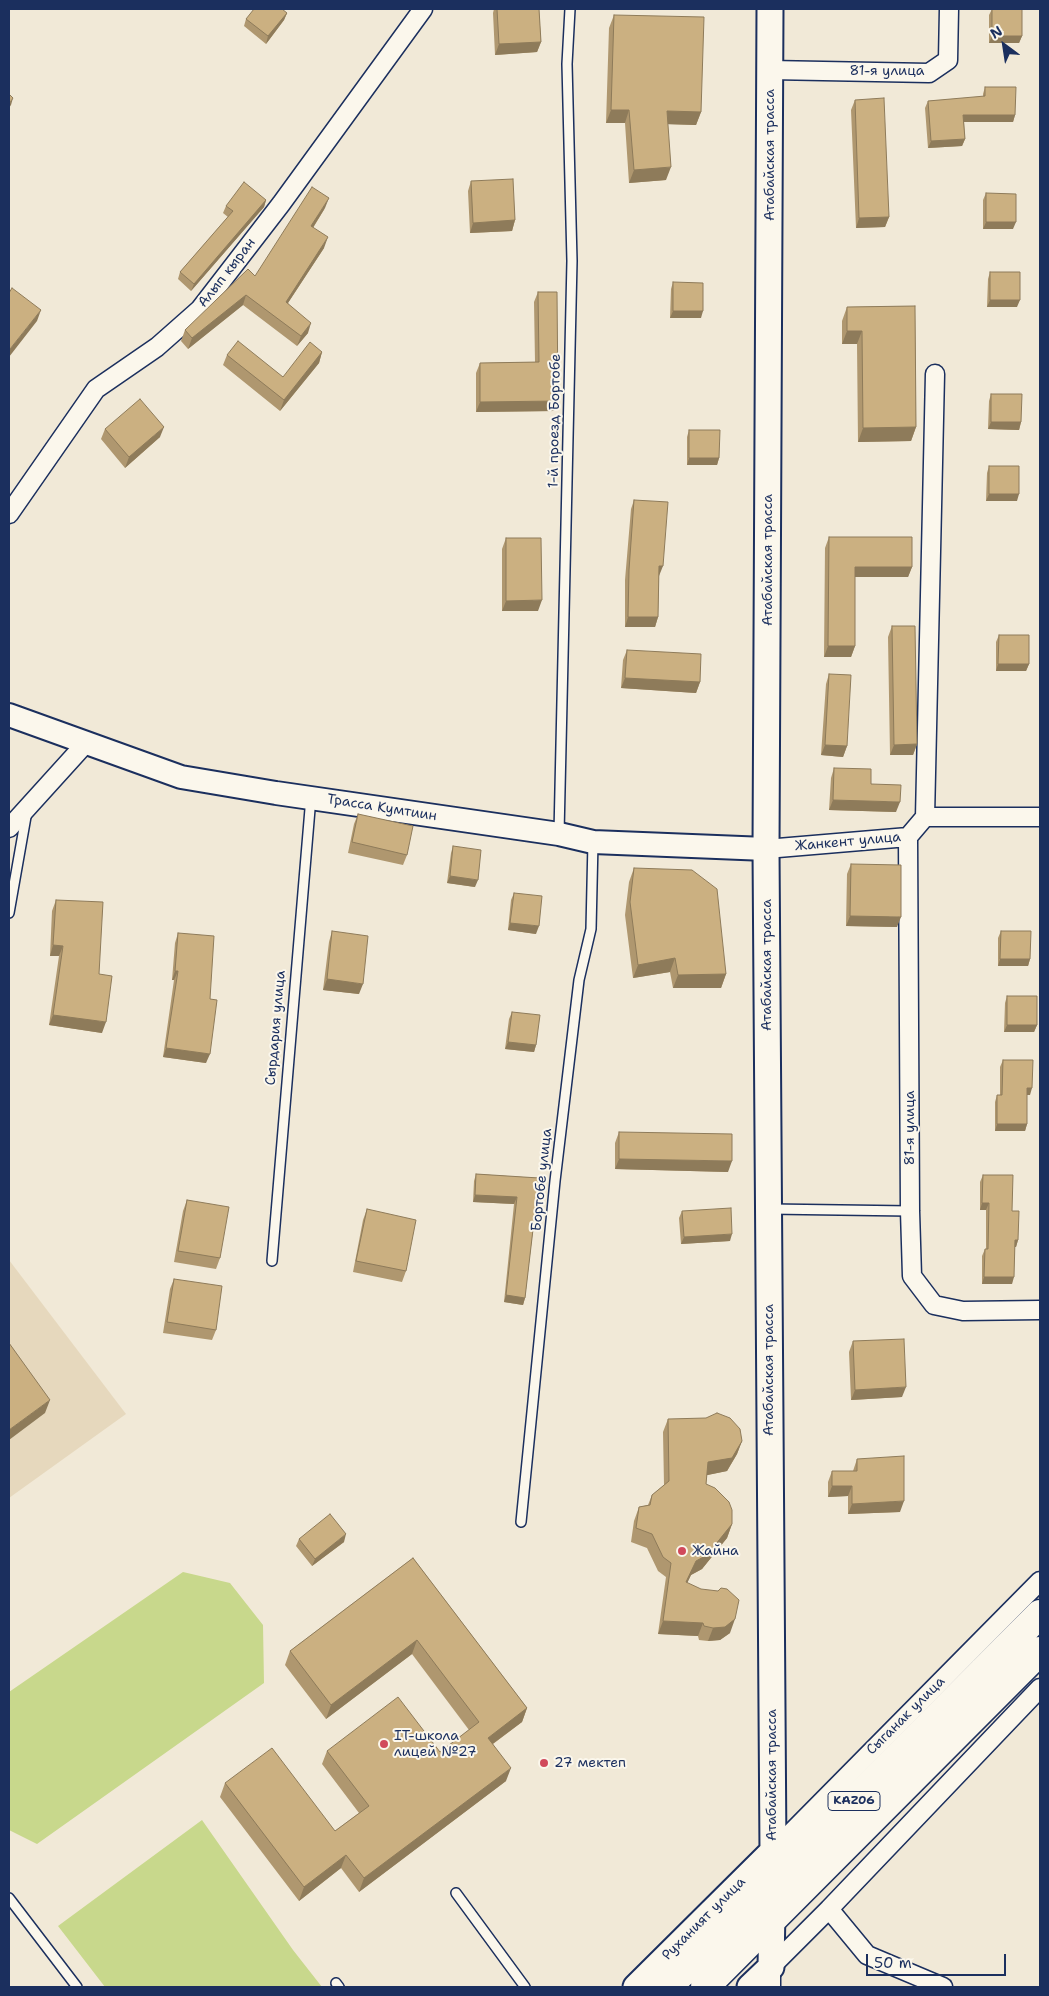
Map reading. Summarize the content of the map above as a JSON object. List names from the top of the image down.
{
  "streets": {
    "highway": ["KАZ06"],
    "main road": ["Атабайская трасса", "Руханият улица"],
    "street": [
      "81-я улица",
      "Алып кыран",
      "Трасса Кумтиин",
      "Жанкент улица",
      "Сыганак улица"
    ],
    "lane": ["1-й проезд Бортобе", "Сырдария улица", "Бортобе улица"]
  },
  "crossings": [
    ["81-я улица", "Атабайская трасса"],
    ["81-я улица", "Жанкент улица"],
    ["Атабайская трасса", "Трасса Кумтиин"],
    ["Атабайская трасса", "Жанкент улица"],
    ["Атабайская трасса", "Сыганак улица"],
    ["Атабайская трасса", "KАZ06"],
    ["Атабайская трасса", "Руханият улица"],
    ["1-й проезд Бортобе", "Трасса Кумтиин"],
    ["Трасса Кумтиин", "Жанкент улица"],
    ["Трасса Кумтиин", "Сырдария улица"],
    ["Трасса Кумтиин", "Бортобе улица"],
    ["Сыганак улица", "Руханият улица"]
  ],
  "places": ["Жайна", "IT-школа лицей №27", "27 мектеп"],
  "scale_bar": "50 m",
  "north": "top left"
}
